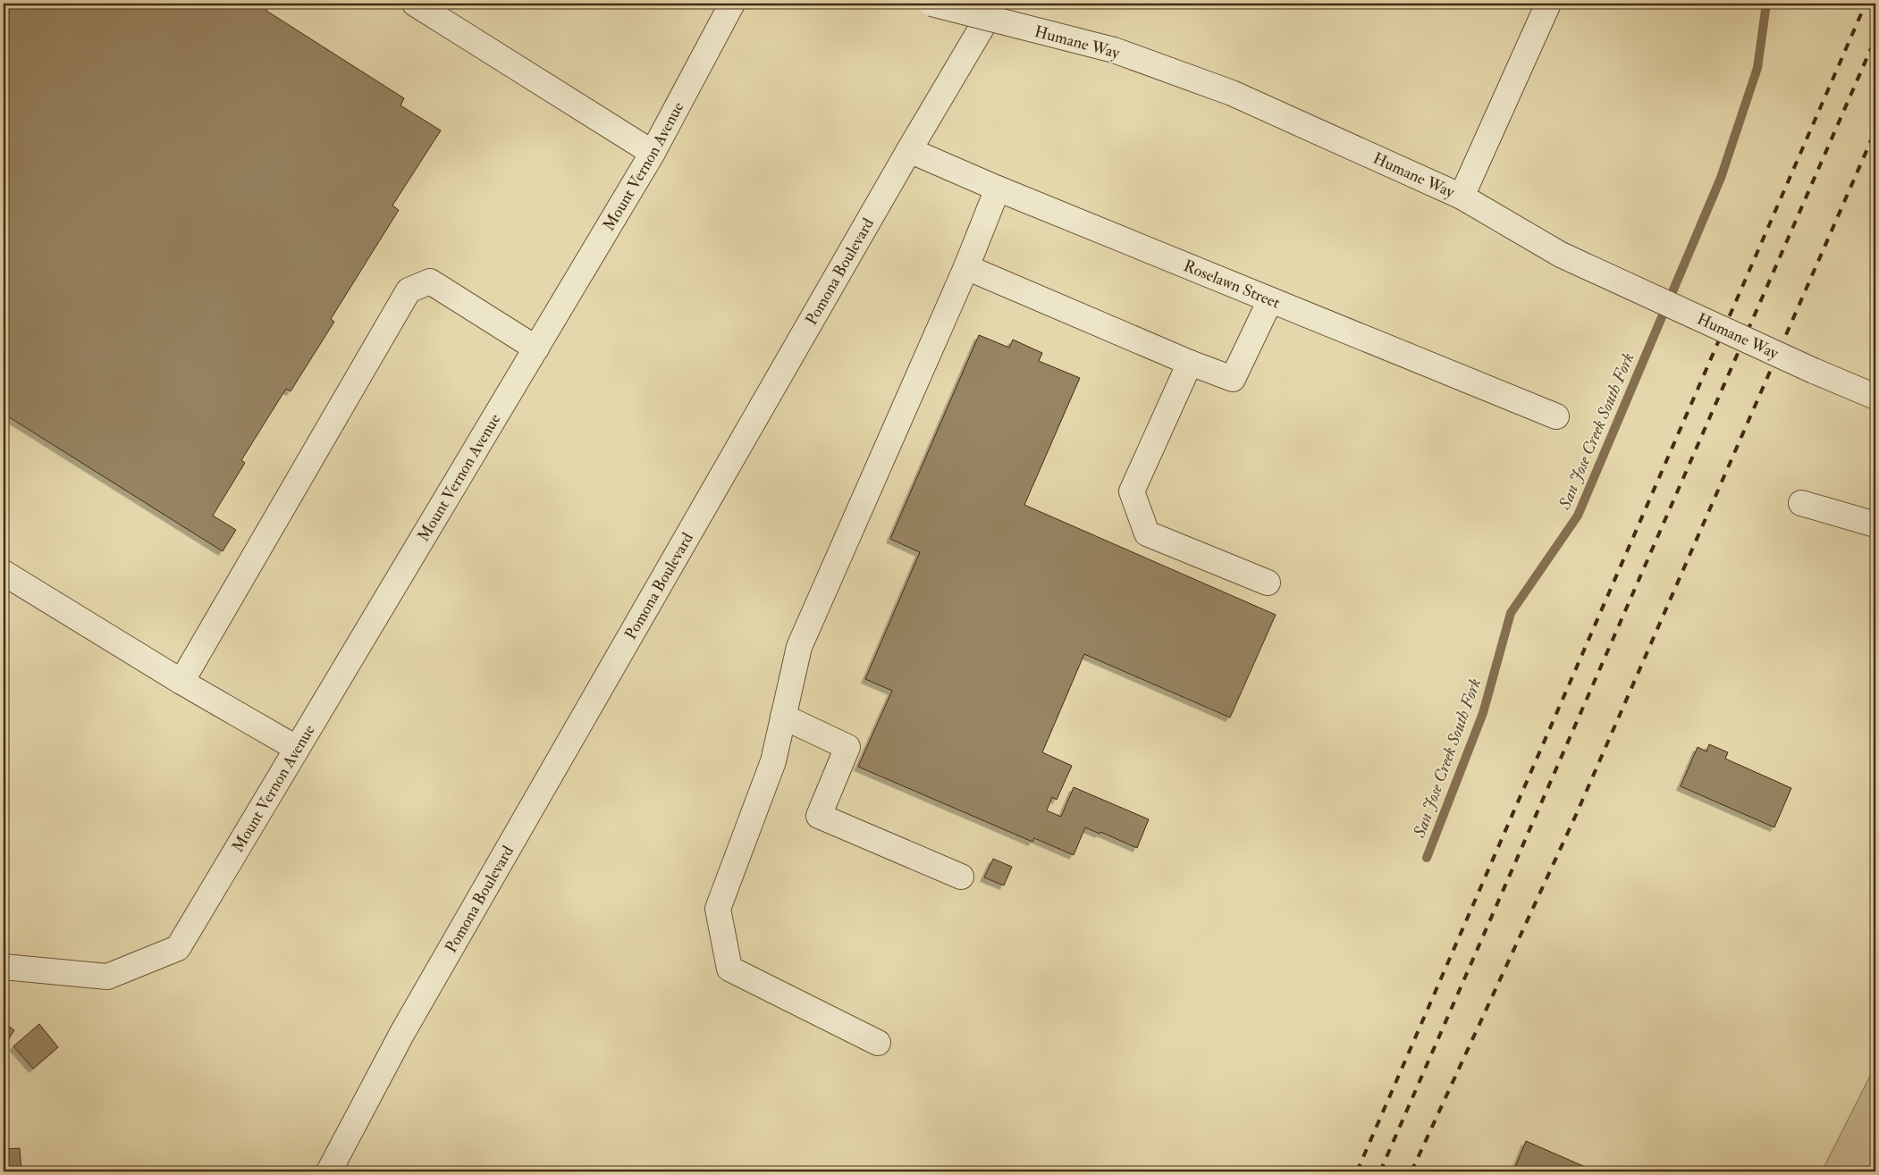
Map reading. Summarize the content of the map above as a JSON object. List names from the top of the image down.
{
  "streets": {
    "street": [
      "Humane Way",
      "Mount Vernon Avenue",
      "Pomona Boulevard",
      "Roselawn Street"
    ]
  },
  "crossings": [
    ["Pomona Boulevard", "Roselawn Street"]
  ],
  "water": ["San Jose Creek South Fork"]
}
